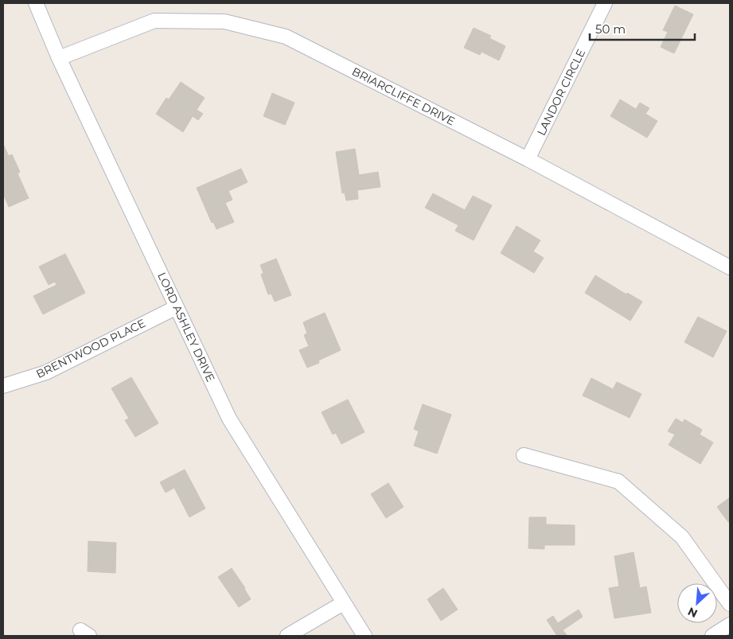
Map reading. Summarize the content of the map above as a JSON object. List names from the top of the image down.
{
  "streets": {
    "street": [
      "LANDOR CIRCLE",
      "BRIARCLIFFE DRIVE",
      "LORD ASHLEY DRIVE",
      "BRENTWOOD PLACE"
    ]
  },
  "crossings": [
    ["LANDOR CIRCLE", "BRIARCLIFFE DRIVE"],
    ["BRIARCLIFFE DRIVE", "LORD ASHLEY DRIVE"],
    ["LORD ASHLEY DRIVE", "BRENTWOOD PLACE"]
  ],
  "scale_bar": "50 m",
  "north": "bottom left"
}
